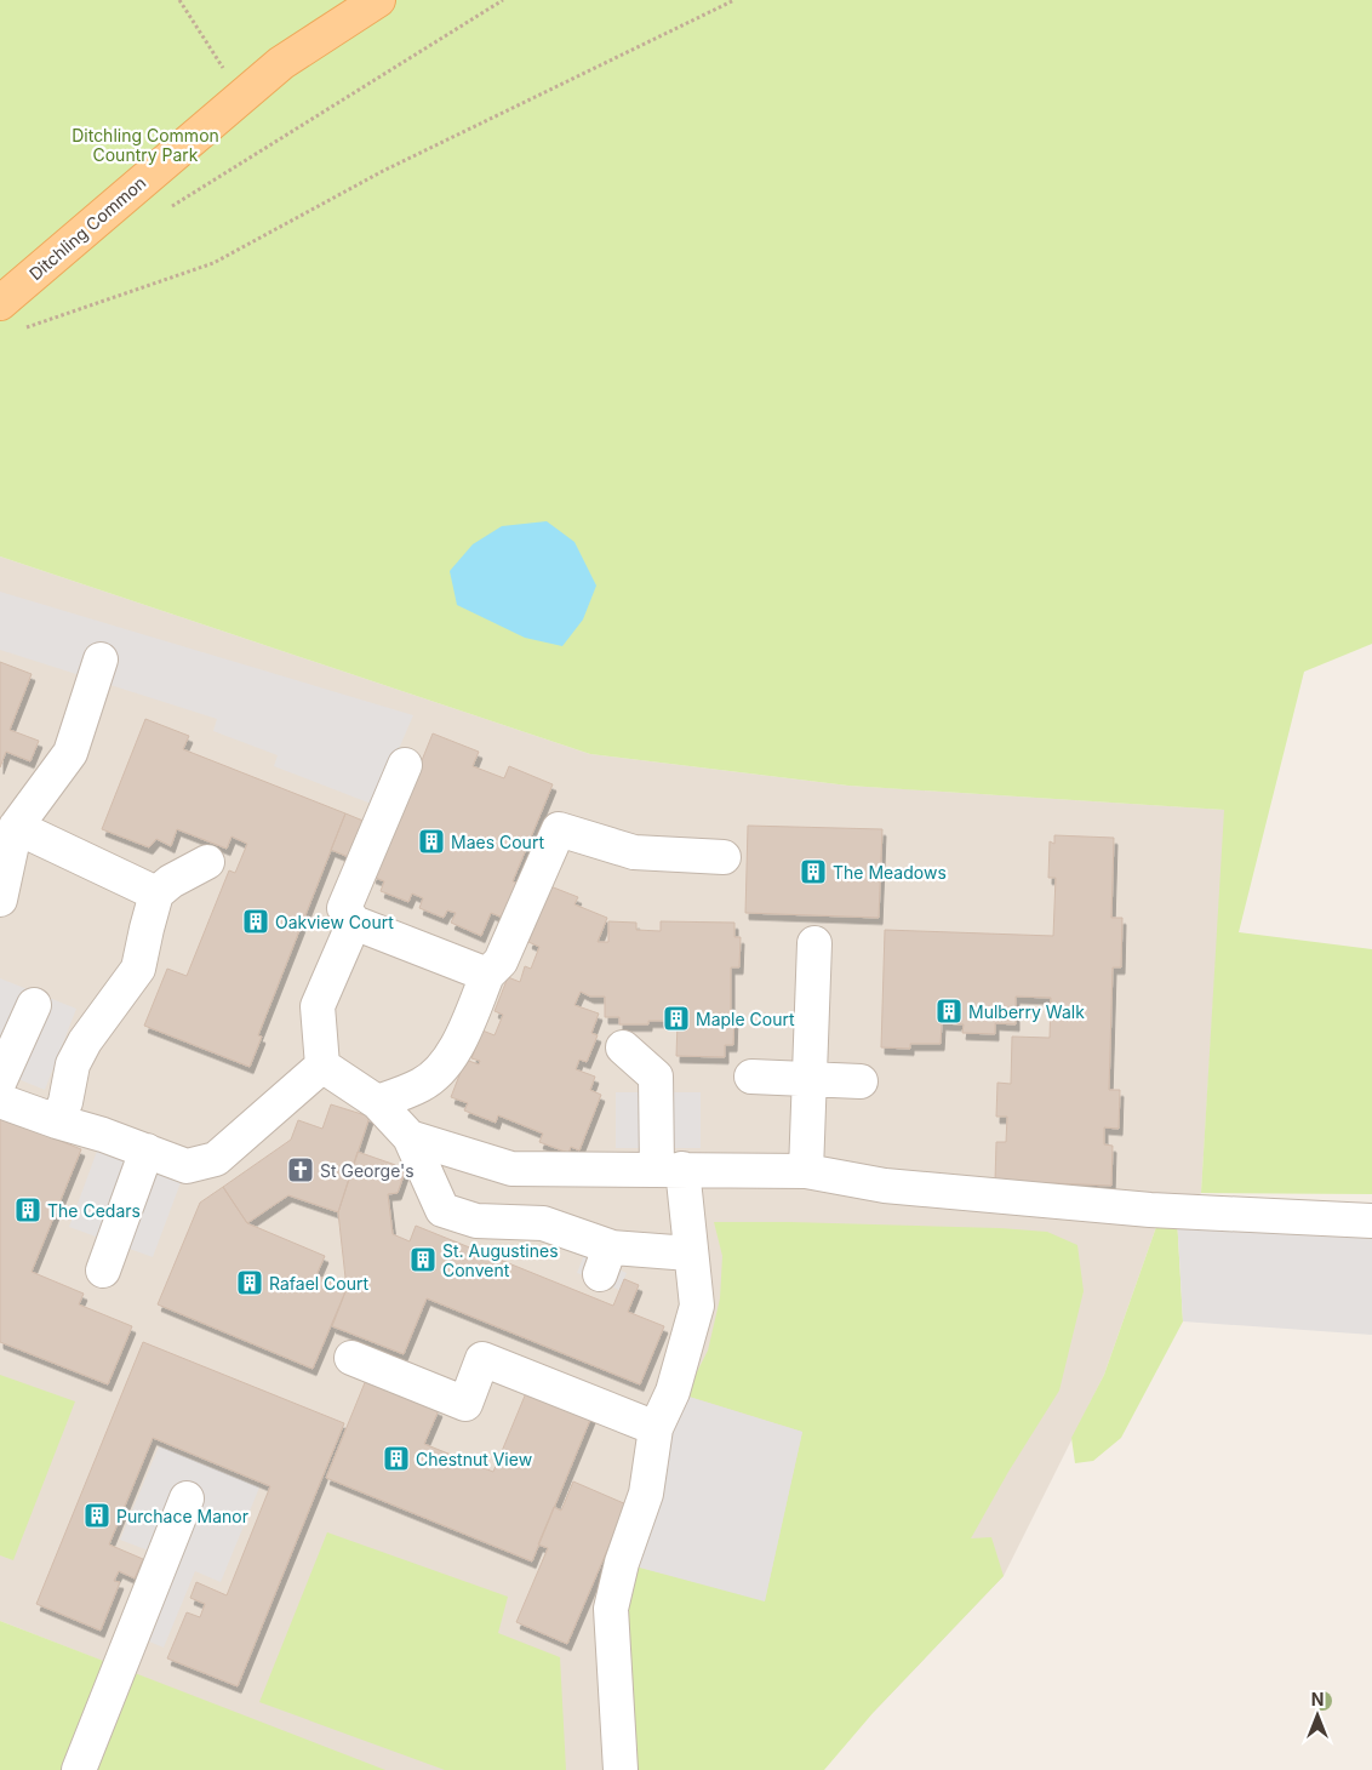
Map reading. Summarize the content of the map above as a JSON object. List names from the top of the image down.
{
  "streets": {
    "main road": ["Ditchling Common"]
  },
  "parks": ["Ditchling Common Country Park"],
  "places": {
    "building": [
      "Maes Court",
      "The Meadows",
      "Oakview Court",
      "Mulberry Walk",
      "Maple Court",
      "The Cedars",
      "St. Augustines Convent",
      "Rafael Court",
      "Chestnut View",
      "Purchace Manor"
    ],
    "church": ["St George's"]
  },
  "north": "top"
}
